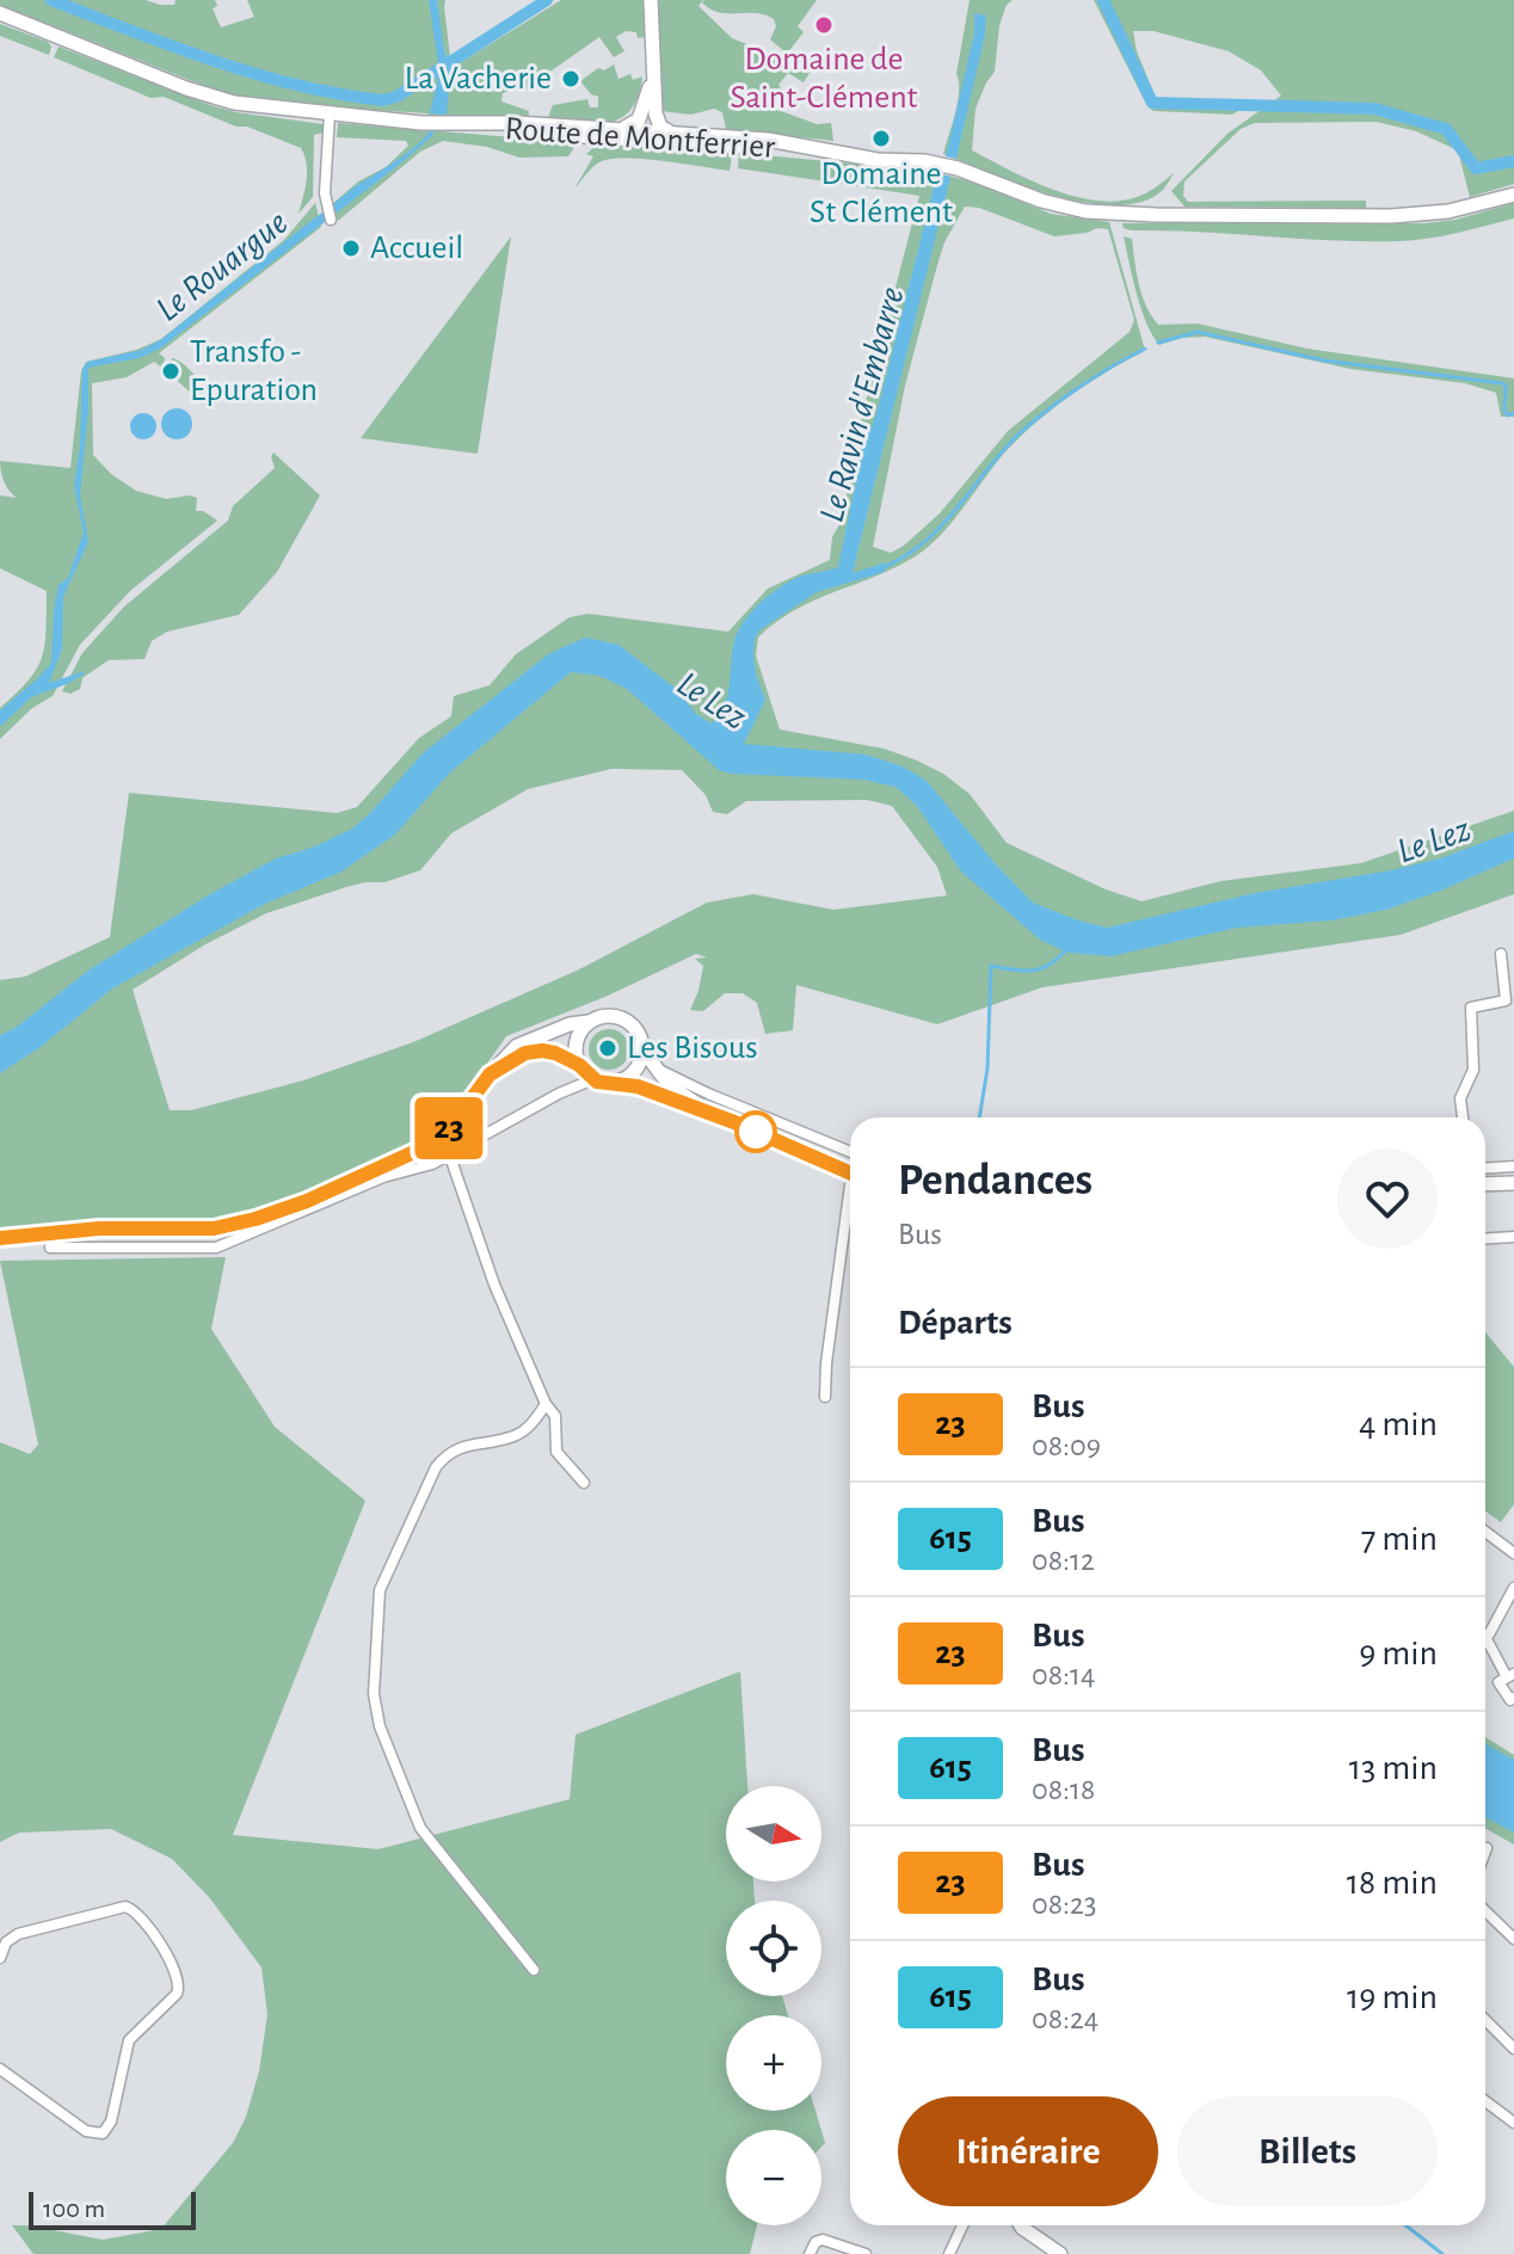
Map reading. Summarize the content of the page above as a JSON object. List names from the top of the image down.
{
  "streets": {
    "street": ["Route de Montferrier"]
  },
  "water": ["Le Rouargue", "Le Ravin d'Embarre", "Le Lez"],
  "places": [
    "Domaine de Saint-Clément",
    "La Vacherie",
    "Domaine St Clément",
    "Accueil",
    "Transfo - Epuration",
    "Les Bisous"
  ],
  "lines": ["bus line 23"],
  "scale_bar": "100 m",
  "north": "right",
  "page": {
    "on_map": "23",
    "heading": [
      ["Pendances", "Bus"],
      "Départs"
    ],
    "list": [
      {
        "mark": "23",
        "name": "Bus",
        "note": "08:09",
        "value": "4 min"
      },
      {
        "mark": "615",
        "name": "Bus",
        "note": "08:12",
        "value": "7 min"
      },
      {
        "mark": "23",
        "name": "Bus",
        "note": "08:14",
        "value": "9 min"
      },
      {
        "mark": "615",
        "name": "Bus",
        "note": "08:18",
        "value": "13 min"
      },
      {
        "mark": "23",
        "name": "Bus",
        "note": "08:23",
        "value": "18 min"
      },
      {
        "mark": "615",
        "name": "Bus",
        "note": "08:24",
        "value": "19 min"
      }
    ],
    "map_buttons": ["+", "−"],
    "buttons": ["Itinéraire", "Billets"],
    "scale": "100 m"
  }
}
